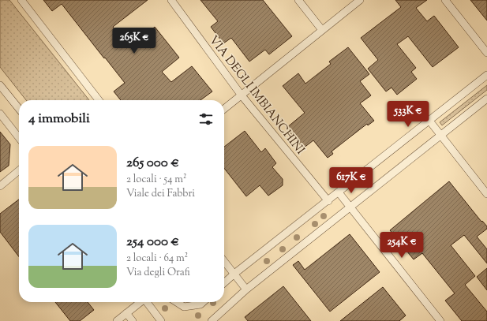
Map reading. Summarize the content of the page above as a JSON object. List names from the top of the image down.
{
  "streets": {
    "street": ["VIA DEGLI IMBIANCHINI"]
  },
  "page": {
    "price": [
      "265K €",
      "533K €",
      "617K €",
      "254K €"
    ],
    "heading": "4 immobili",
    "list": [
      {
        "name": "265 000 €",
        "note": "2 locali · 54 m² · Viale dei Fabbri"
      },
      {
        "name": "254 000 €",
        "note": "2 locali · 64 m² · Via degli Orafi"
      }
    ]
  }
}
